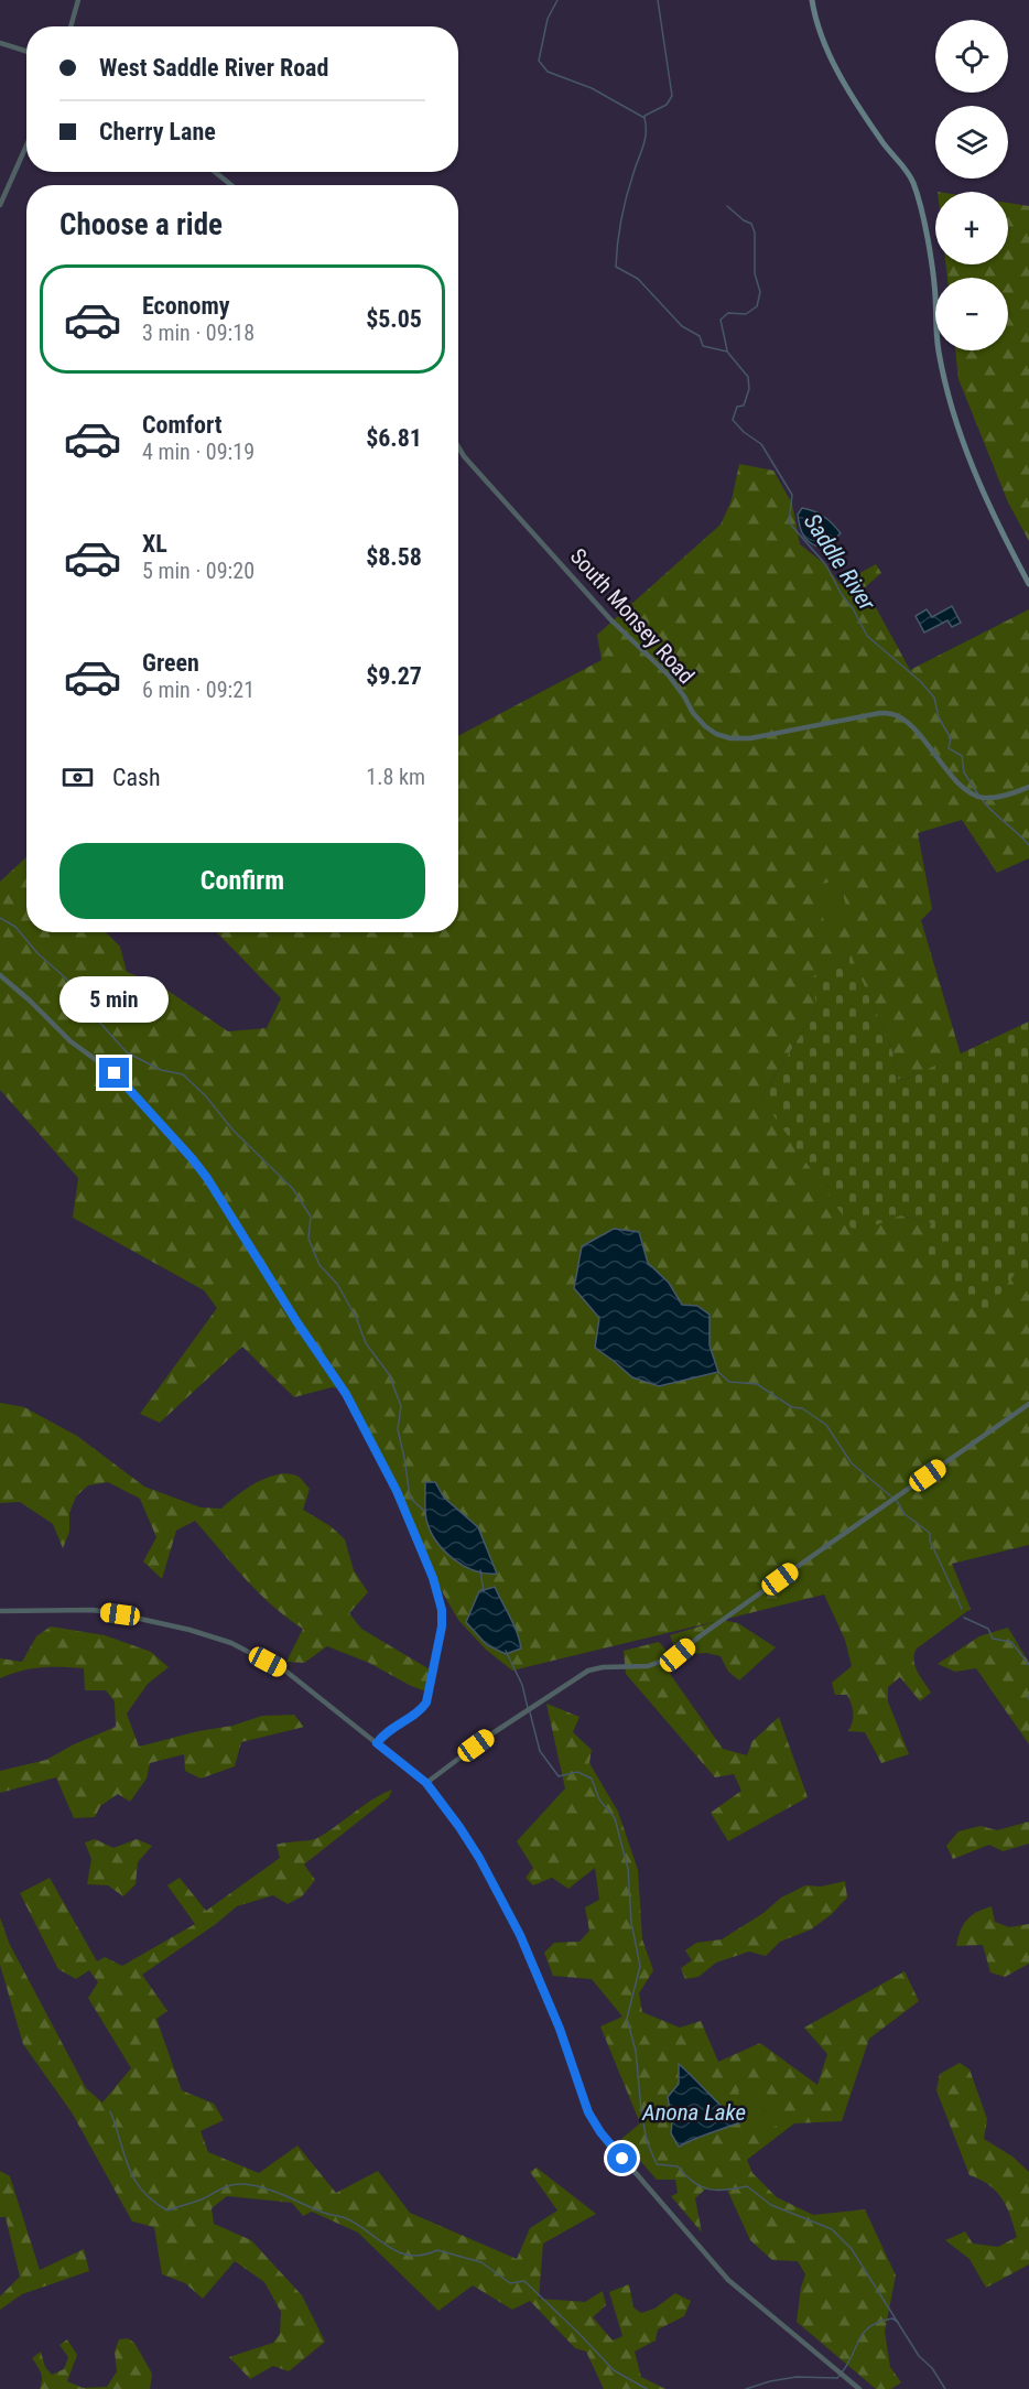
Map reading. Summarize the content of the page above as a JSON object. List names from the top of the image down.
{
  "streets": {
    "street": ["South Monsey Road"]
  },
  "water": ["Saddle River", "Anona Lake"],
  "page": {
    "map_buttons": ["+", "−"],
    "banner": ["West Saddle River Road", "Cherry Lane"],
    "heading": "Choose a ride",
    "list": [
      {
        "name": "Economy",
        "note": "3 min · 09:18",
        "value": "$5.05"
      },
      {
        "name": "Comfort",
        "note": "4 min · 09:19",
        "value": "$6.81"
      },
      {
        "name": "XL",
        "note": "5 min · 09:20",
        "value": "$8.58"
      },
      {
        "name": "Green",
        "note": "6 min · 09:21",
        "value": "$9.27"
      }
    ],
    "pay": ["Cash", "1.8 km"],
    "buttons": "Confirm",
    "bubble": "5 min"
  }
}
